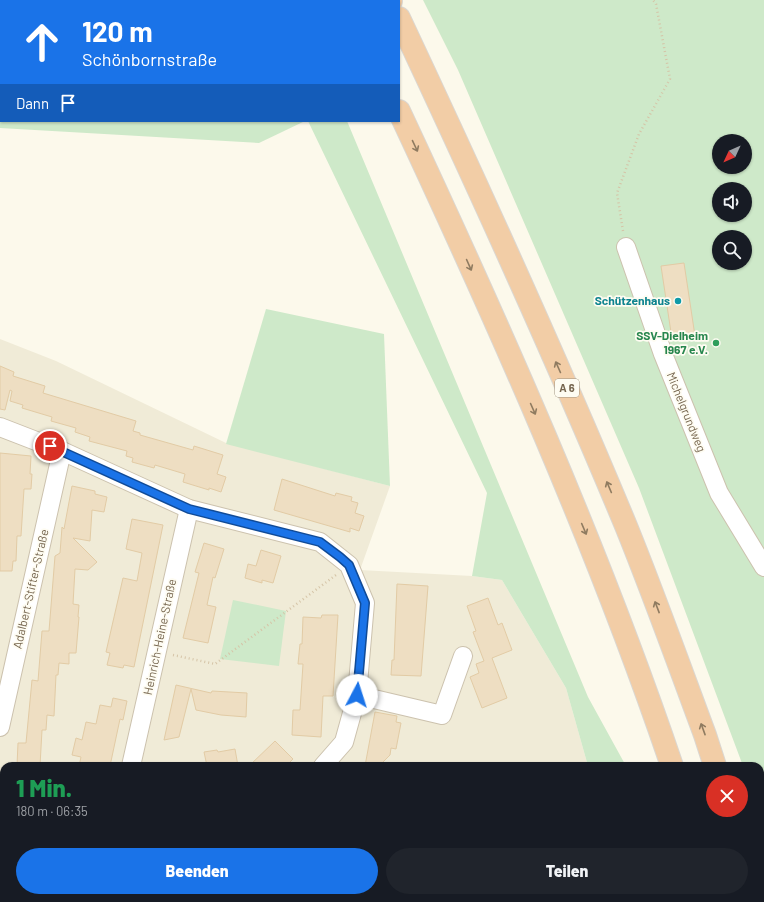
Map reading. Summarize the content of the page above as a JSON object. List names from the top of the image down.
{
  "streets": {
    "highway": ["A 6"],
    "street": ["Michelgrundweg", "Adalbert-Stifter-Straße", "Heinrich-Heine-Straße"]
  },
  "places": ["Schützenhaus", "SSV-Dielheim 1967 e.V."],
  "north": "bottom left",
  "page": {
    "turn": ["120 m", "Schönbornstraße"],
    "then": "Dann",
    "heading": ["1 Min.", "180 m · 06:35"],
    "buttons": ["Beenden", "Teilen"]
  }
}
